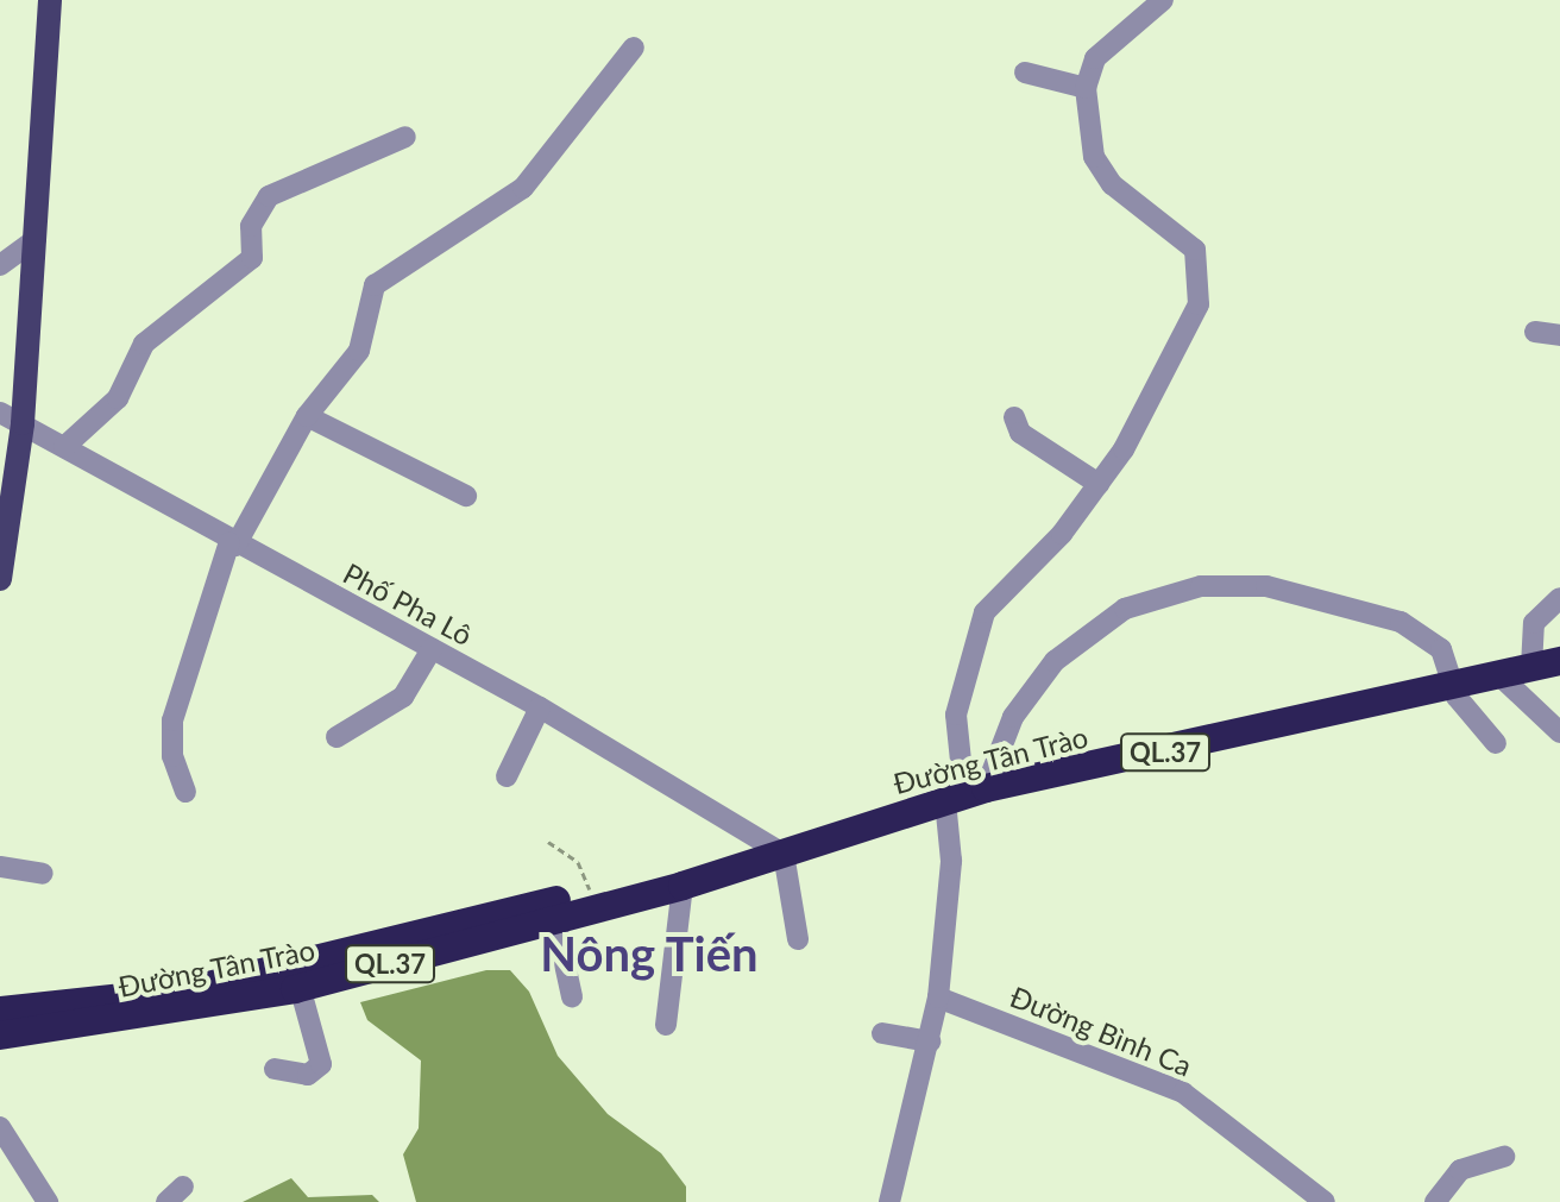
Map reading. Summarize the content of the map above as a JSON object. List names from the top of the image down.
{
  "streets": {
    "highway": ["QL.37", "Đường Tân Trào"],
    "street": ["Phố Pha Lô", "Đường Bình Ca"]
  },
  "crossings": [
    ["Phố Pha Lô", "Đường Tân Trào"]
  ],
  "districts": ["Nông Tiến"]
}
